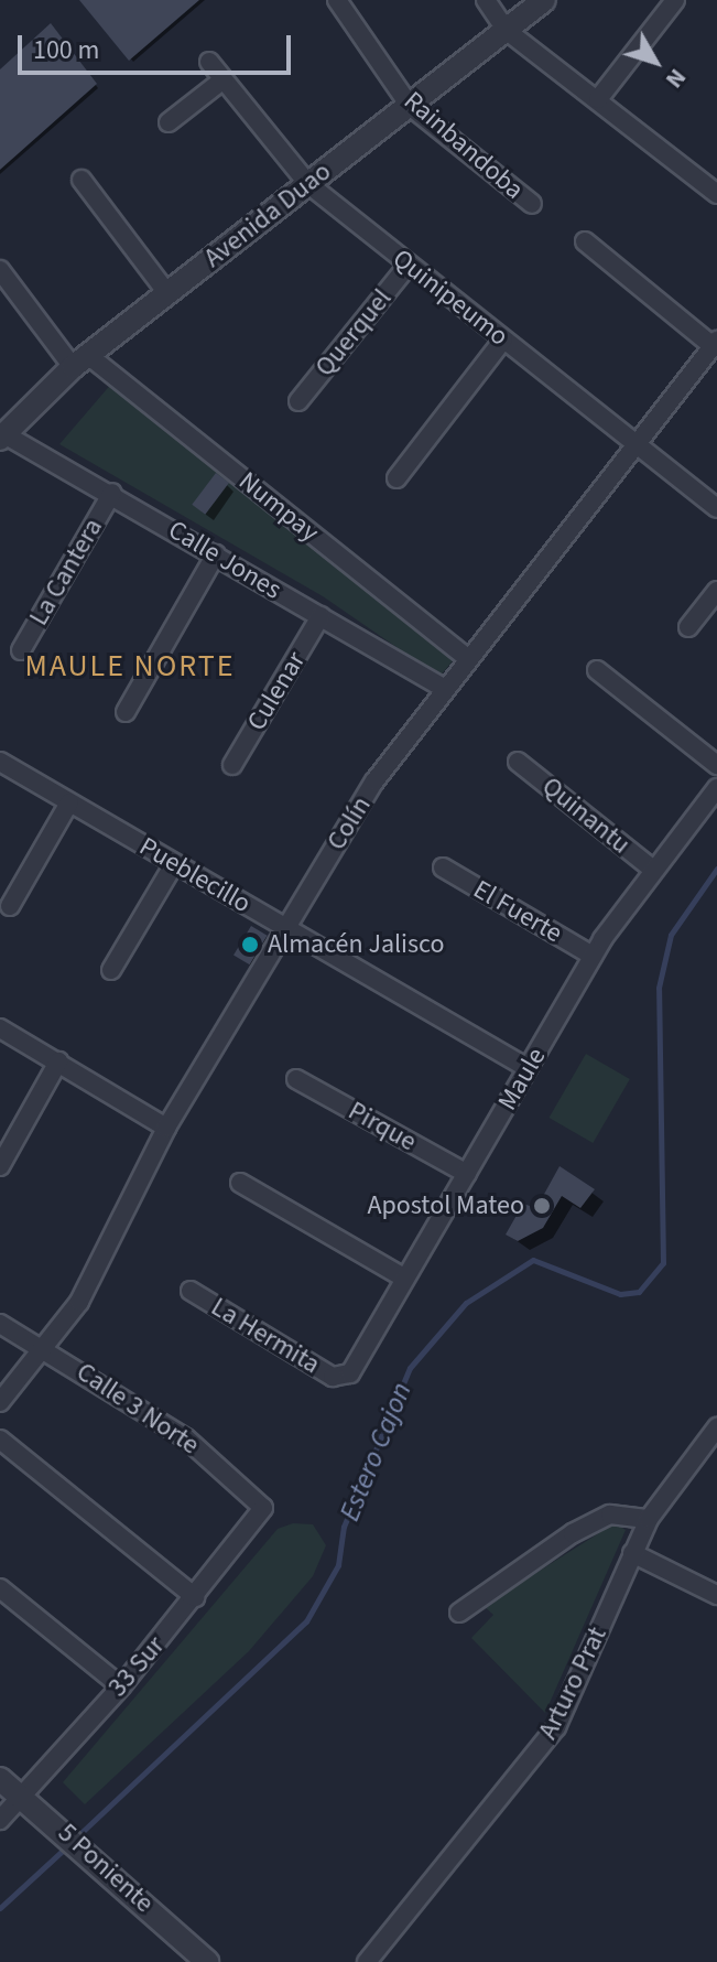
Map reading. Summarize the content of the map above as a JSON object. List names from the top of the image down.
{
  "streets": {
    "street": [
      "Rainbandoba",
      "Avenida Duao",
      "Quinipeumo",
      "Querquel",
      "Numpay",
      "Calle Jones",
      "La Cantera",
      "Culenar",
      "Quinantu",
      "Colín",
      "Pueblecillo",
      "El Fuerte",
      "Maule",
      "Pirque",
      "La Hermita",
      "Calle 3 Norte",
      "33 Sur",
      "Arturo Prat",
      "5 Poniente"
    ]
  },
  "crossings": [
    ["Rainbandoba", "Avenida Duao"],
    ["Avenida Duao", "Quinipeumo"],
    ["Avenida Duao", "Numpay"],
    ["Avenida Duao", "Calle Jones"],
    ["Quinipeumo", "Querquel"],
    ["Quinipeumo", "Colín"],
    ["Numpay", "Colín"],
    ["Calle Jones", "La Cantera"],
    ["Calle Jones", "Culenar"],
    ["Calle Jones", "Colín"],
    ["Quinantu", "Maule"],
    ["Colín", "Pueblecillo"],
    ["Colín", "Calle 3 Norte"],
    ["Pueblecillo", "Maule"],
    ["El Fuerte", "Maule"],
    ["Maule", "Pirque"],
    ["Maule", "La Hermita"],
    ["Calle 3 Norte", "33 Sur"],
    ["33 Sur", "5 Poniente"]
  ],
  "districts": ["MAULE NORTE"],
  "water": ["Estero Cajon"],
  "places": ["Almacén Jalisco", "Apostol Mateo"],
  "scale_bar": "100 m",
  "north": "bottom right"
}
